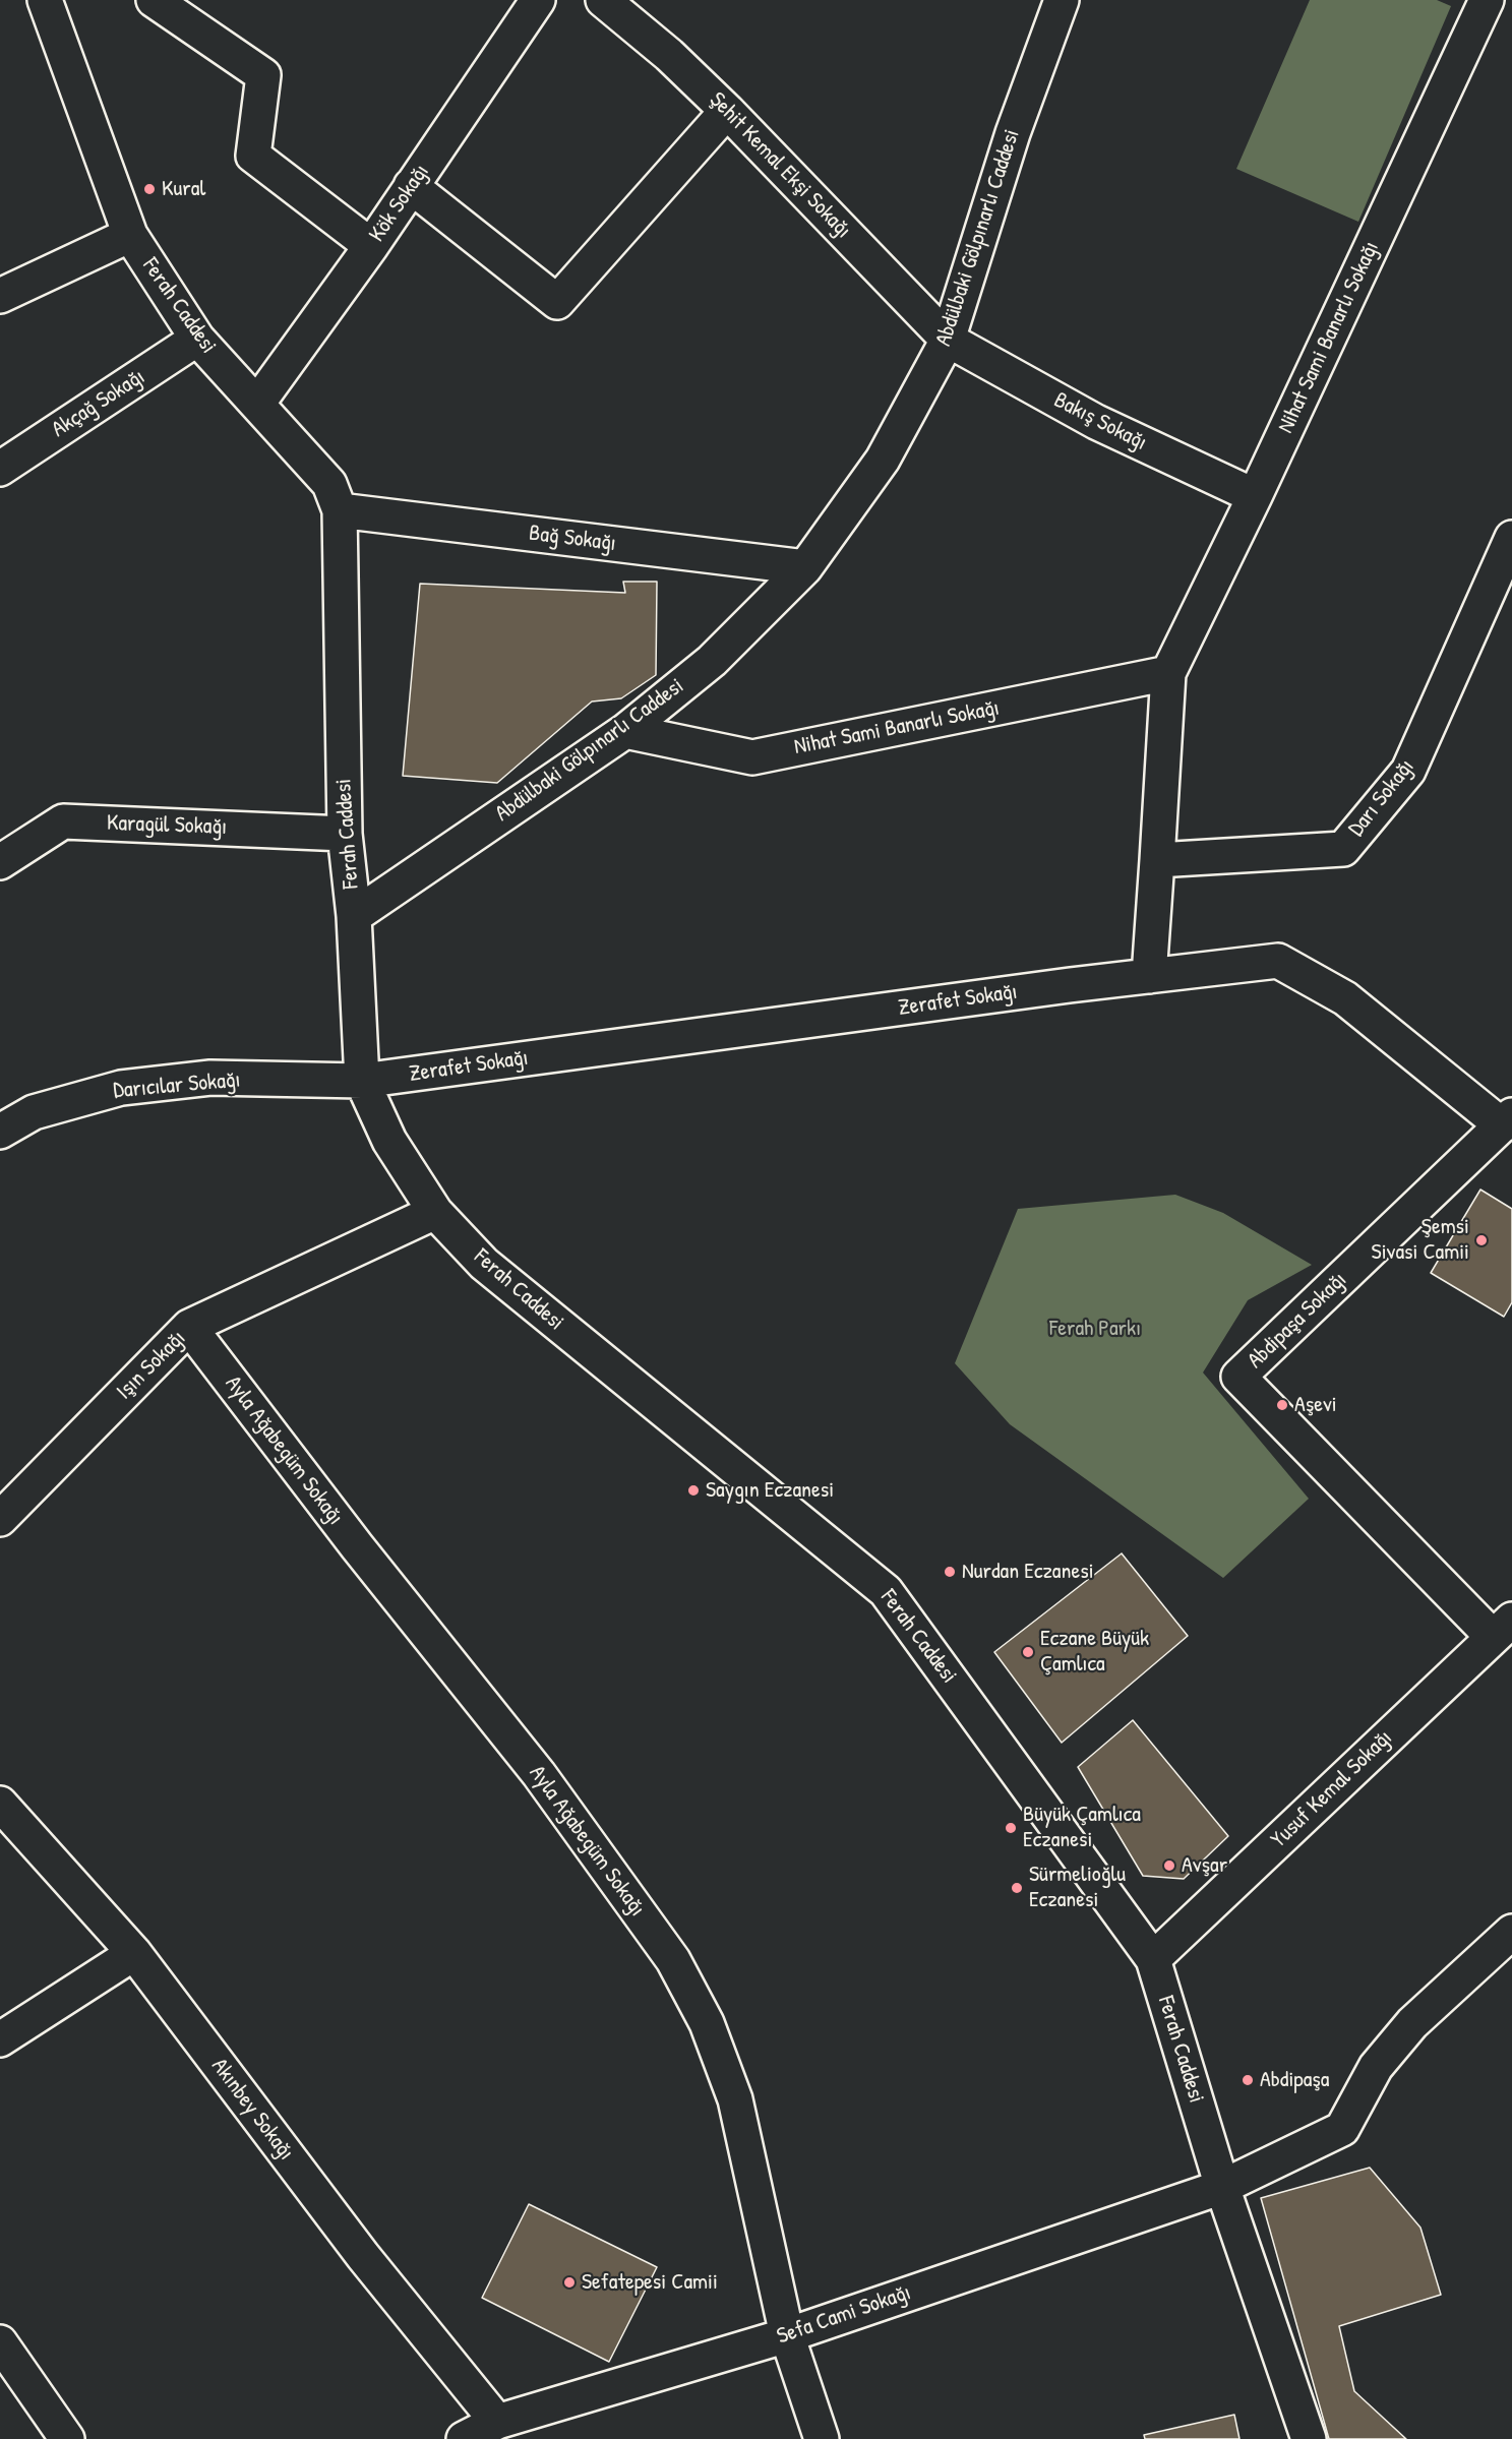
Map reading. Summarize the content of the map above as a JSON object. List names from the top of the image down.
{
  "streets": {
    "street": [
      "Şehit Kemal Ekşi Sokağı",
      "Kök Sokağı",
      "Abdülbaki Gölpınarlı Caddesi",
      "Ferah Caddesi",
      "Nihat Sami Banarlı Sokağı",
      "Akçağ Sokağı",
      "Bakış Sokağı",
      "Bağ Sokağı",
      "Darı Sokağı",
      "Karagül Sokağı",
      "Zerafet Sokağı",
      "Darıcılar Sokağı",
      "Abdipaşa Sokağı",
      "Işın Sokağı",
      "Ayla Ağabegüm Sokağı",
      "Yusuf Kemal Sokağı",
      "Akınbey Sokağı",
      "Sefa Cami Sokağı"
    ]
  },
  "crossings": [
    ["Şehit Kemal Ekşi Sokağı", "Abdülbaki Gölpınarlı Caddesi"],
    ["Şehit Kemal Ekşi Sokağı", "Bakış Sokağı"],
    ["Kök Sokağı", "Ferah Caddesi"],
    ["Abdülbaki Gölpınarlı Caddesi", "Ferah Caddesi"],
    ["Abdülbaki Gölpınarlı Caddesi", "Nihat Sami Banarlı Sokağı"],
    ["Abdülbaki Gölpınarlı Caddesi", "Bakış Sokağı"],
    ["Abdülbaki Gölpınarlı Caddesi", "Bağ Sokağı"],
    ["Ferah Caddesi", "Akçağ Sokağı"],
    ["Ferah Caddesi", "Bağ Sokağı"],
    ["Ferah Caddesi", "Karagül Sokağı"],
    ["Ferah Caddesi", "Zerafet Sokağı"],
    ["Ferah Caddesi", "Darıcılar Sokağı"],
    ["Ferah Caddesi", "Işın Sokağı"],
    ["Ferah Caddesi", "Yusuf Kemal Sokağı"],
    ["Ferah Caddesi", "Sefa Cami Sokağı"],
    ["Nihat Sami Banarlı Sokağı", "Bakış Sokağı"],
    ["Nihat Sami Banarlı Sokağı", "Darı Sokağı"],
    ["Zerafet Sokağı", "Darıcılar Sokağı"],
    ["Zerafet Sokağı", "Abdipaşa Sokağı"],
    ["Abdipaşa Sokağı", "Yusuf Kemal Sokağı"],
    ["Işın Sokağı", "Ayla Ağabegüm Sokağı"],
    ["Ayla Ağabegüm Sokağı", "Sefa Cami Sokağı"],
    ["Akınbey Sokağı", "Sefa Cami Sokağı"]
  ],
  "parks": ["Ferah Parkı"],
  "places": [
    "Kural",
    "Şemsi Sivasi Camii",
    "Aşevi",
    "Saygın Eczanesi",
    "Nurdan Eczanesi",
    "Eczane Büyük Çamlıca",
    "Büyük Çamlıca Eczanesi",
    "Avşar",
    "Sürmelioğlu Eczanesi",
    "Abdipaşa",
    "Sefatepesi Camii"
  ]
}
